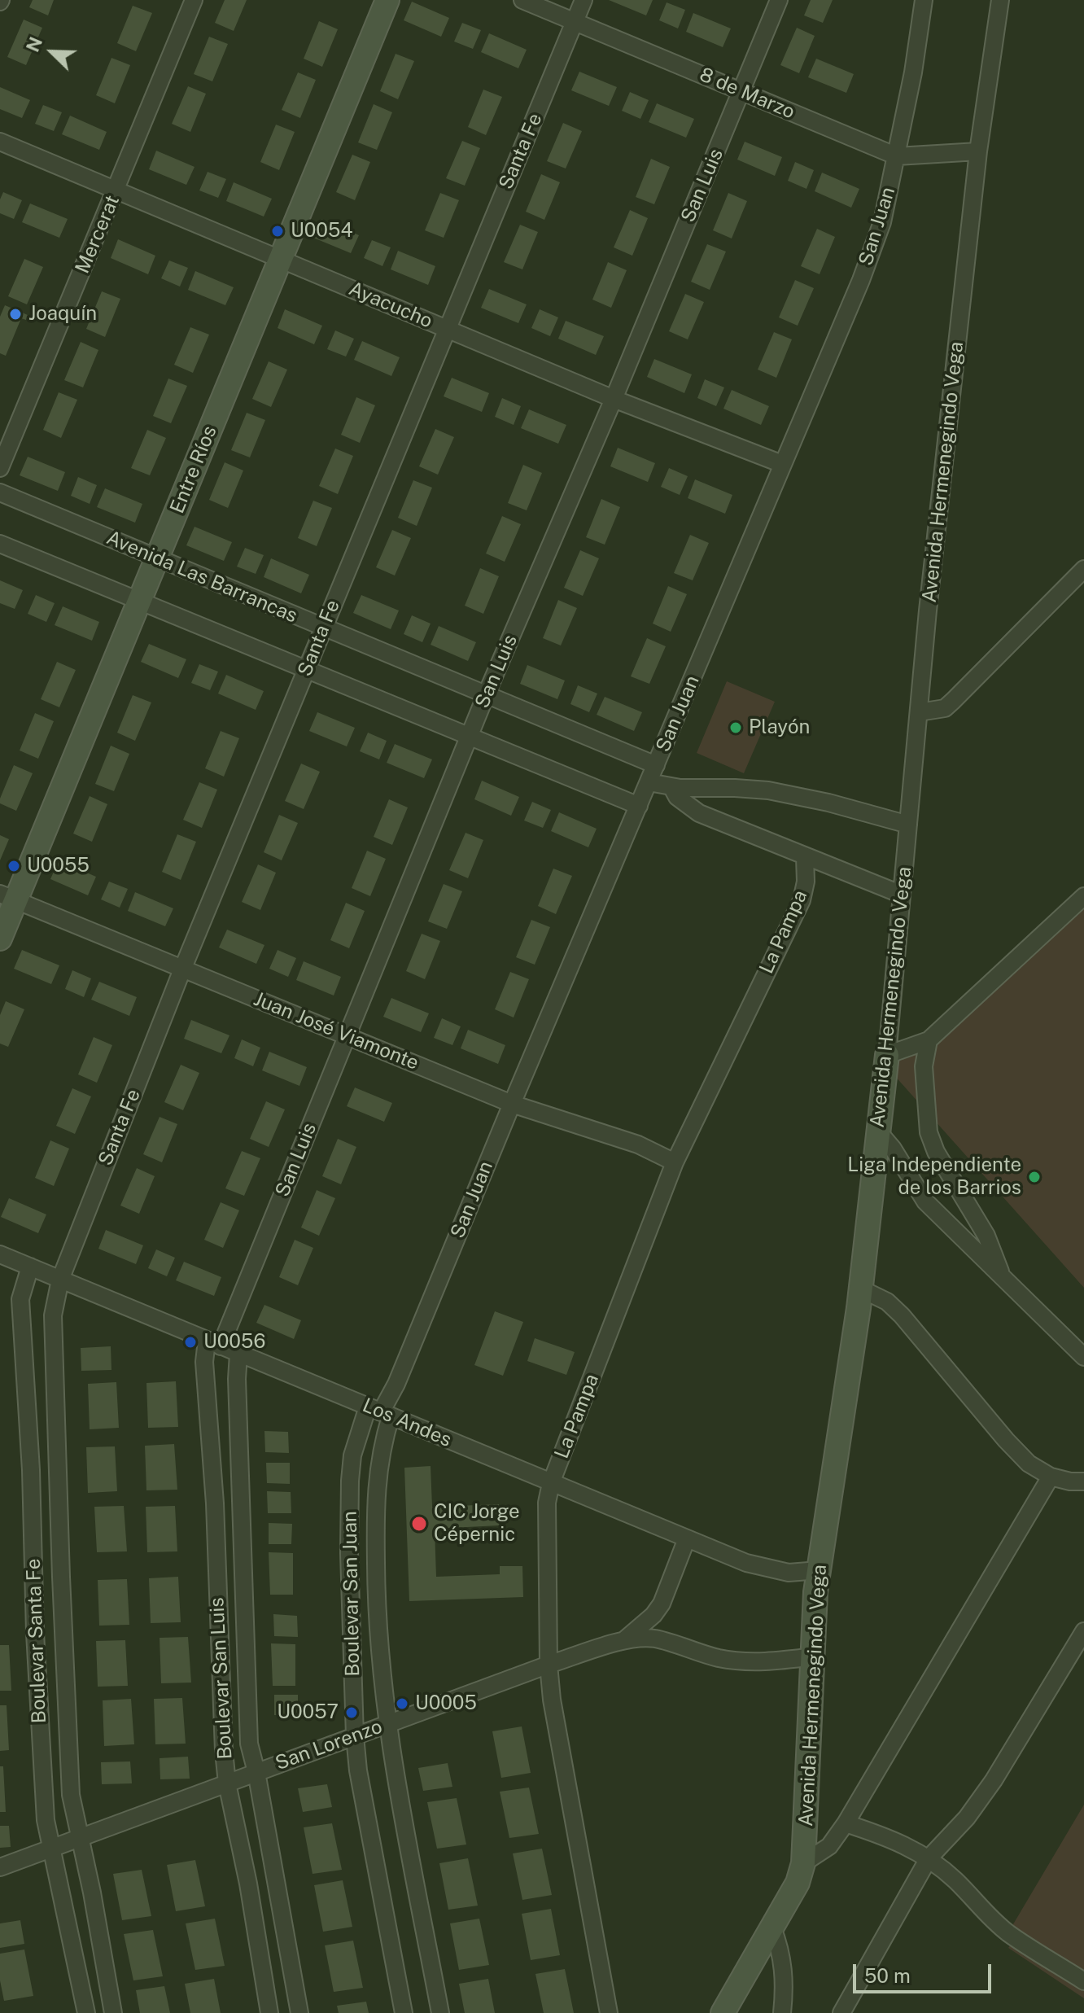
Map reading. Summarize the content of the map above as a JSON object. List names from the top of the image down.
{
  "streets": {
    "street": [
      "8 de Marzo",
      "Santa Fe",
      "San Luis",
      "San Juan",
      "Mercerat",
      "Ayacucho",
      "Entre Ríos",
      "Avenida Hermenegindo Vega",
      "Avenida Las Barrancas",
      "La Pampa",
      "Juan José Viamonte",
      "Los Andes",
      "Boulevar San Juan",
      "Boulevar Santa Fe",
      "Boulevar San Luis",
      "San Lorenzo"
    ]
  },
  "crossings": [
    ["8 de Marzo", "Santa Fe"],
    ["8 de Marzo", "San Luis"],
    ["8 de Marzo", "San Juan"],
    ["8 de Marzo", "Avenida Hermenegindo Vega"],
    ["Santa Fe", "Ayacucho"],
    ["Santa Fe", "Avenida Las Barrancas"],
    ["Santa Fe", "Juan José Viamonte"],
    ["Santa Fe", "Los Andes"],
    ["Santa Fe", "Boulevar Santa Fe"],
    ["San Luis", "Ayacucho"],
    ["San Luis", "Avenida Las Barrancas"],
    ["San Luis", "Juan José Viamonte"],
    ["San Luis", "Los Andes"],
    ["San Luis", "Boulevar San Luis"],
    ["San Juan", "Ayacucho"],
    ["San Juan", "Avenida Las Barrancas"],
    ["San Juan", "Juan José Viamonte"],
    ["San Juan", "Los Andes"],
    ["San Juan", "Boulevar San Juan"],
    ["Mercerat", "Ayacucho"],
    ["Ayacucho", "Entre Ríos"],
    ["Entre Ríos", "Avenida Las Barrancas"],
    ["Entre Ríos", "Juan José Viamonte"],
    ["Avenida Hermenegindo Vega", "Los Andes"],
    ["Avenida Hermenegindo Vega", "San Lorenzo"],
    ["La Pampa", "Juan José Viamonte"],
    ["La Pampa", "Los Andes"],
    ["La Pampa", "San Lorenzo"],
    ["Los Andes", "Boulevar San Juan"],
    ["Los Andes", "Boulevar Santa Fe"],
    ["Los Andes", "Boulevar San Luis"],
    ["Boulevar San Juan", "San Lorenzo"],
    ["Boulevar Santa Fe", "San Lorenzo"],
    ["Boulevar San Luis", "San Lorenzo"]
  ],
  "places": [
    "U0054",
    "Joaquín",
    "Playón",
    "U0055",
    "Liga Independiente de los Barrios",
    "U0056",
    "CIC Jorge Cépernic",
    "U0005",
    "U0057"
  ],
  "scale_bar": "50 m",
  "north": "top left"
}
